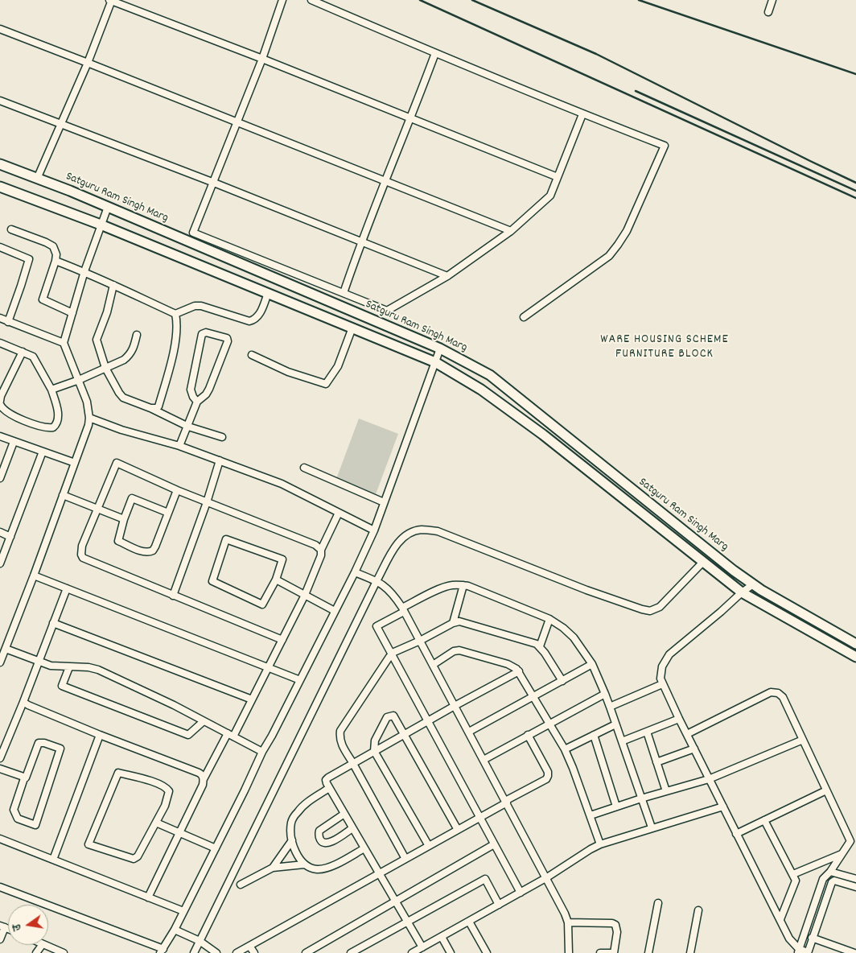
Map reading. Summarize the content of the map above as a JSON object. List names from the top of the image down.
{
  "streets": {
    "main road": ["Satguru Ram Singh Marg"]
  },
  "districts": ["WARE HOUSING SCHEME FURNITURE BLOCK"],
  "north": "left"
}
